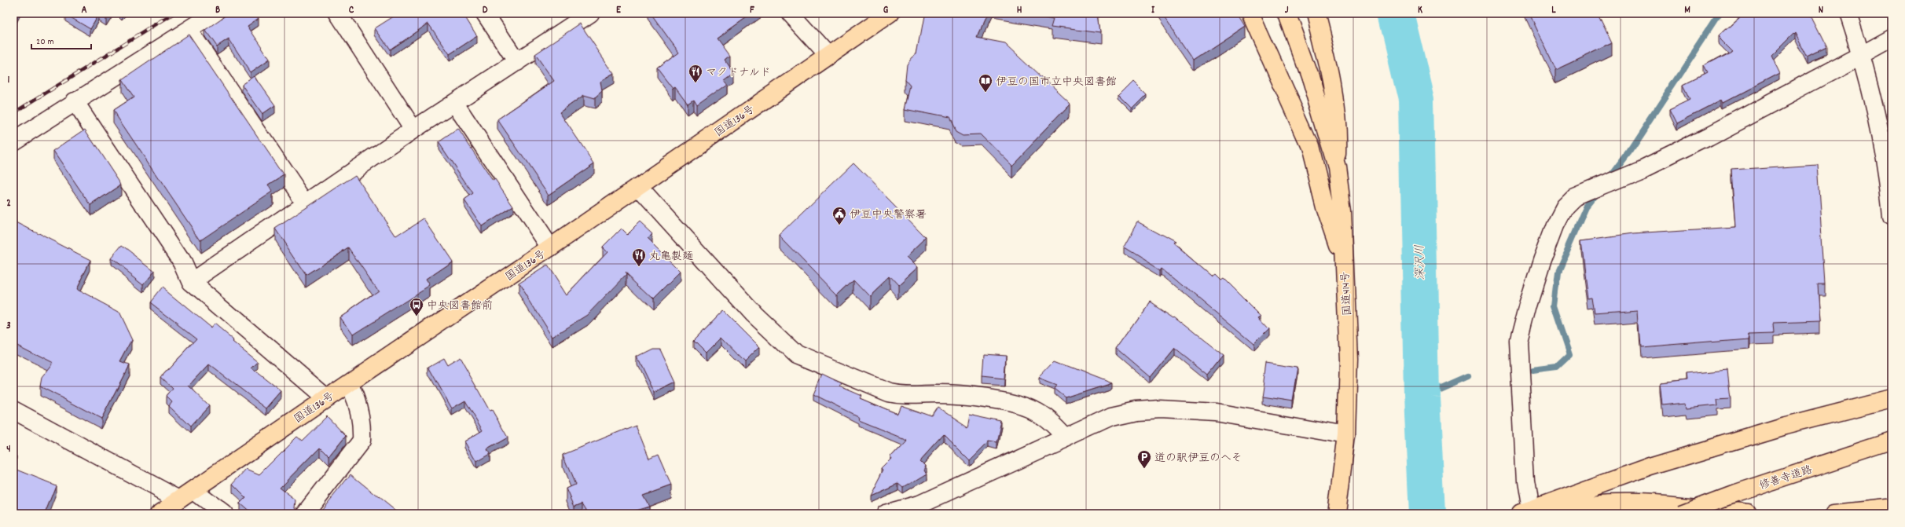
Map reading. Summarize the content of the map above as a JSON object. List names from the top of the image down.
{
  "streets": {
    "main road": ["国道136号", "国道414号", "修善寺道路"]
  },
  "water": ["深沢川"],
  "places": {
    "restaurant": ["マクドナルド", "丸亀製麺"],
    "library": ["伊豆の国市立中央図書館"],
    "public building": ["伊豆中央警察署"],
    "bus stop": ["中央図書館前"],
    "parking": ["道の駅伊豆のへそ"]
  },
  "scale_bar": "20 m",
  "grid": {
    "columns": [
      "A",
      "B",
      "C",
      "D",
      "E",
      "F",
      "G",
      "H",
      "I",
      "J",
      "K",
      "L",
      "M",
      "N"
    ],
    "rows": [
      "1",
      "2",
      "3",
      "4"
    ]
  }
}
